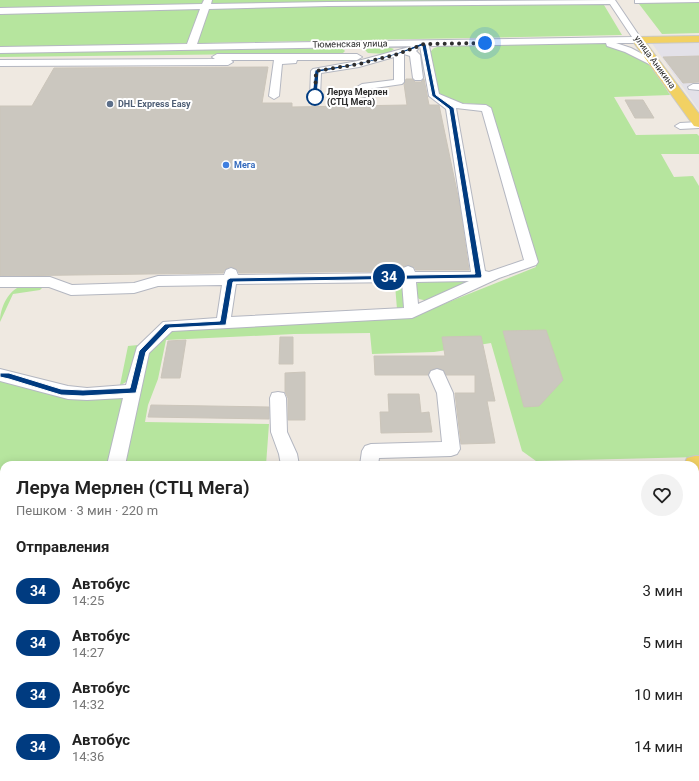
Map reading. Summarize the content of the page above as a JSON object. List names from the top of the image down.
{
  "streets": {
    "main road": ["Тюменская улица", "улица Аникина"]
  },
  "crossings": [
    ["Тюменская улица", "улица Аникина"]
  ],
  "places": ["Леруа Мерлен (СТЦ Мега)", "DHL Express Easy", "Мега"],
  "lines": ["bus line 34"],
  "page": {
    "on_map": "34",
    "heading": [
      ["Леруа Мерлен (СТЦ Мега)", "Пешком · 3 мин · 220 m"],
      "Отправления"
    ],
    "list": [
      {
        "mark": "34",
        "name": "Автобус",
        "note": "14:25",
        "value": "3 мин"
      },
      {
        "mark": "34",
        "name": "Автобус",
        "note": "14:27",
        "value": "5 мин"
      },
      {
        "mark": "34",
        "name": "Автобус",
        "note": "14:32",
        "value": "10 мин"
      },
      {
        "mark": "34",
        "name": "Автобус",
        "note": "14:36",
        "value": "14 мин"
      }
    ]
  }
}
